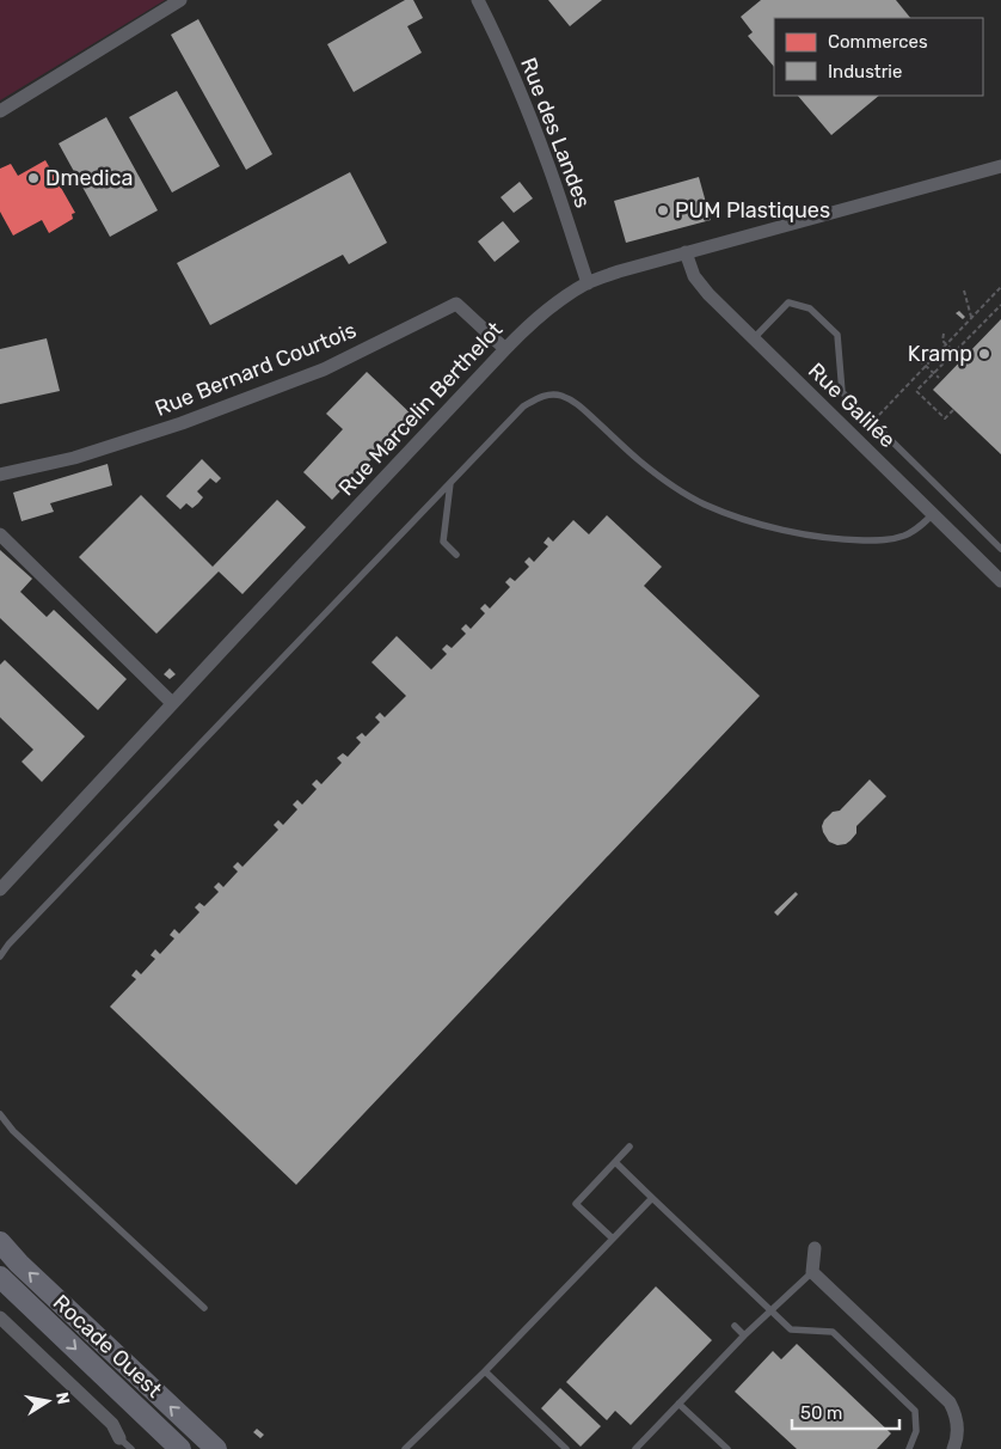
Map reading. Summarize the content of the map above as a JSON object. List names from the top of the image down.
{
  "streets": {
    "main road": ["Rocade Ouest"],
    "street": [
      "Rue des Landes",
      "Rue Bernard Courtois",
      "Rue Galilée",
      "Rue Marcelin Berthelot"
    ]
  },
  "crossings": [
    ["Rue des Landes", "Rue Marcelin Berthelot"],
    ["Rue Bernard Courtois", "Rue Marcelin Berthelot"],
    ["Rue Galilée", "Rue Marcelin Berthelot"]
  ],
  "places": ["Dmedica", "PUM Plastiques", "Kramp"],
  "legend": ["Commerces", "Industrie"],
  "scale_bar": "50 m",
  "north": "right"
}
